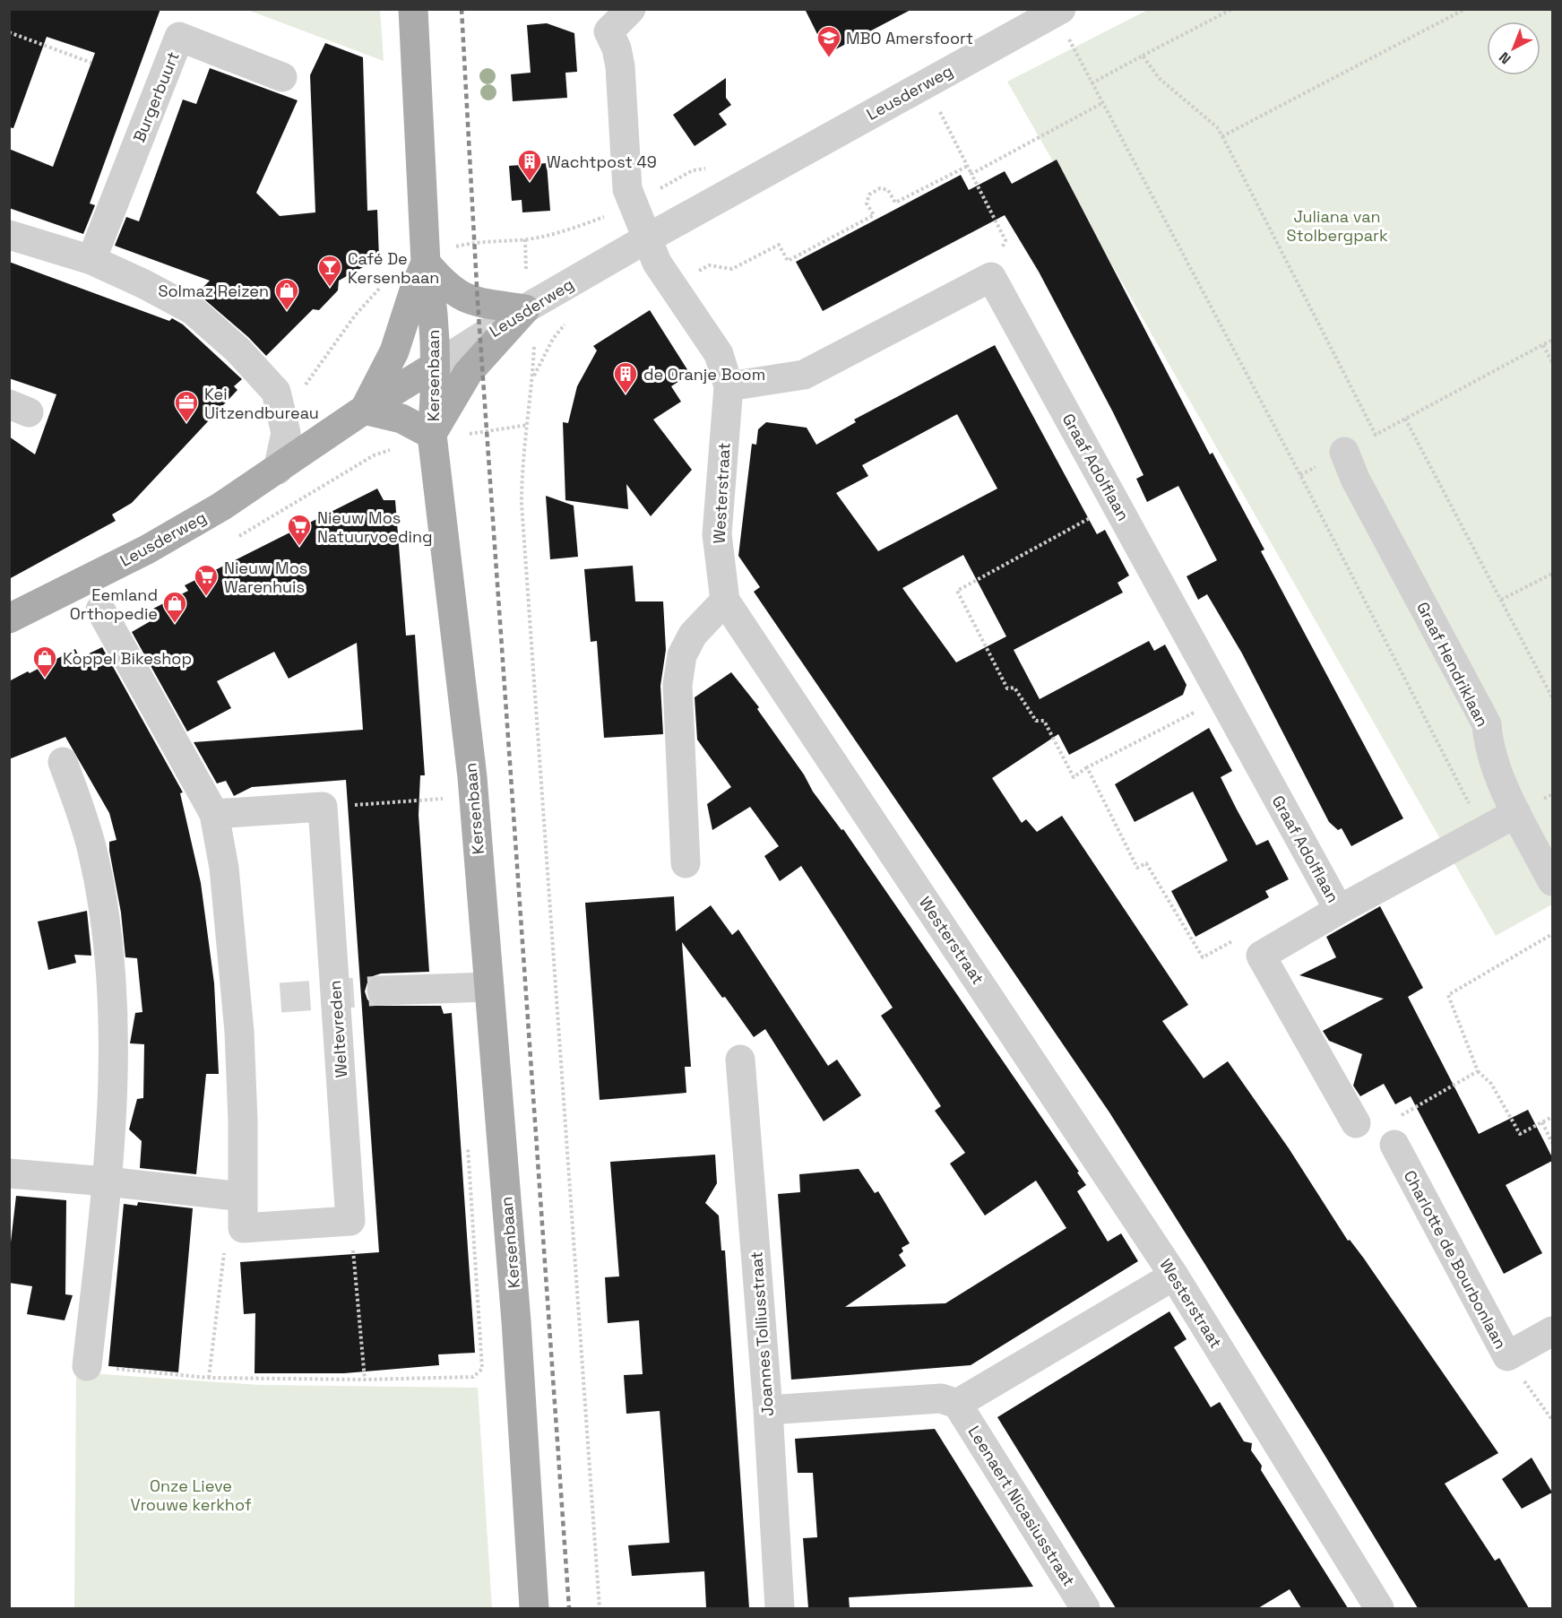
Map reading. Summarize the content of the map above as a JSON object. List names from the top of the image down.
{
  "streets": {
    "main road": ["Leusderweg", "Kersenbaan"],
    "street": [
      "Burgerbuurt",
      "Graaf Adolflaan",
      "Westerstraat",
      "Graaf Hendriklaan",
      "Weltevreden",
      "Charlotte de Bourbonlaan",
      "Joannes Tolliusstraat",
      "Leenaert Nicasiusstraat"
    ]
  },
  "crossings": [
    ["Leusderweg", "Kersenbaan"],
    ["Leusderweg", "Westerstraat"],
    ["Graaf Adolflaan", "Graaf Hendriklaan"]
  ],
  "parks": ["Juliana van Stolbergpark", "Onze Lieve Vrouwe kerkhof"],
  "places": {
    "school or university": ["MBO Amersfoort"],
    "building": ["Wachtpost 49", "de Oranje Boom"],
    "bar": ["Café De Kersenbaan"],
    "shop": ["Solmaz Reizen", "Eemland Orthopedie", "Koppel Bikeshop"],
    "office": ["Kei Uitzendbureau"],
    "supermarket": ["Nieuw Mos Natuurvoeding", "Nieuw Mos Warenhuis"]
  },
  "north": "bottom left"
}
